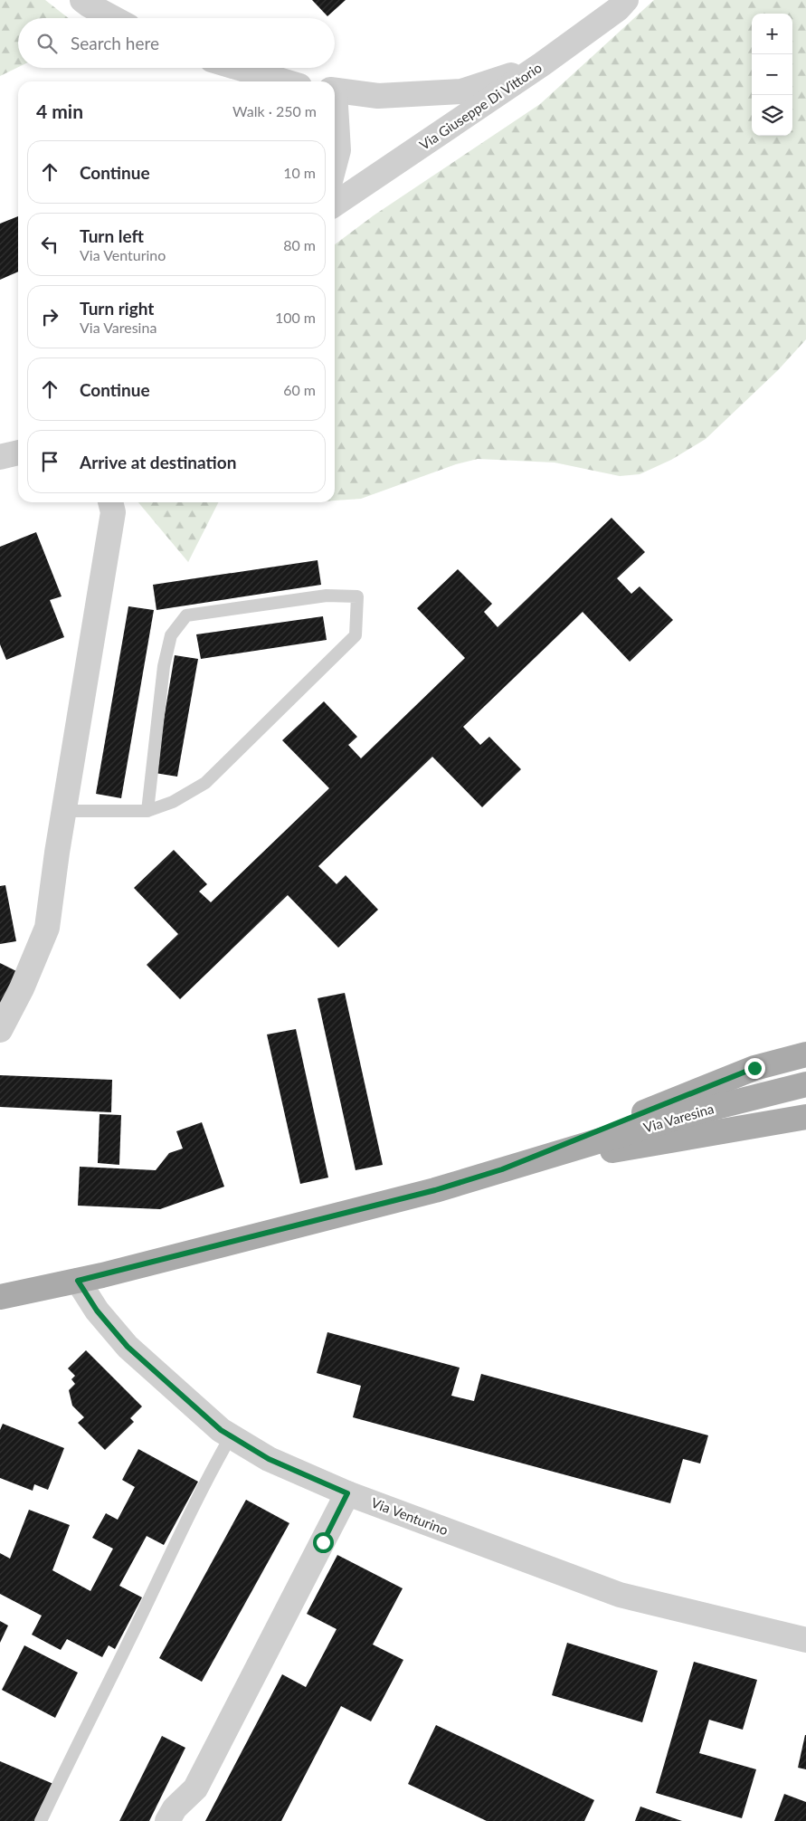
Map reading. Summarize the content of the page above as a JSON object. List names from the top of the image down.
{
  "streets": {
    "main road": ["Via Varesina"],
    "street": ["Via Giuseppe Di Vittorio", "Via Venturino"]
  },
  "crossings": [
    ["Via Varesina", "Via Venturino"]
  ],
  "page": {
    "map_buttons": ["+", "−"],
    "search": "Search here",
    "heading": ["4 min", "Walk · 250 m"],
    "list": [
      ["Continue", "10 m"],
      ["Turn left", "Via Venturino", "80 m"],
      ["Turn right", "Via Varesina", "100 m"],
      ["Continue", "60 m"],
      "Arrive at destination"
    ]
  }
}
